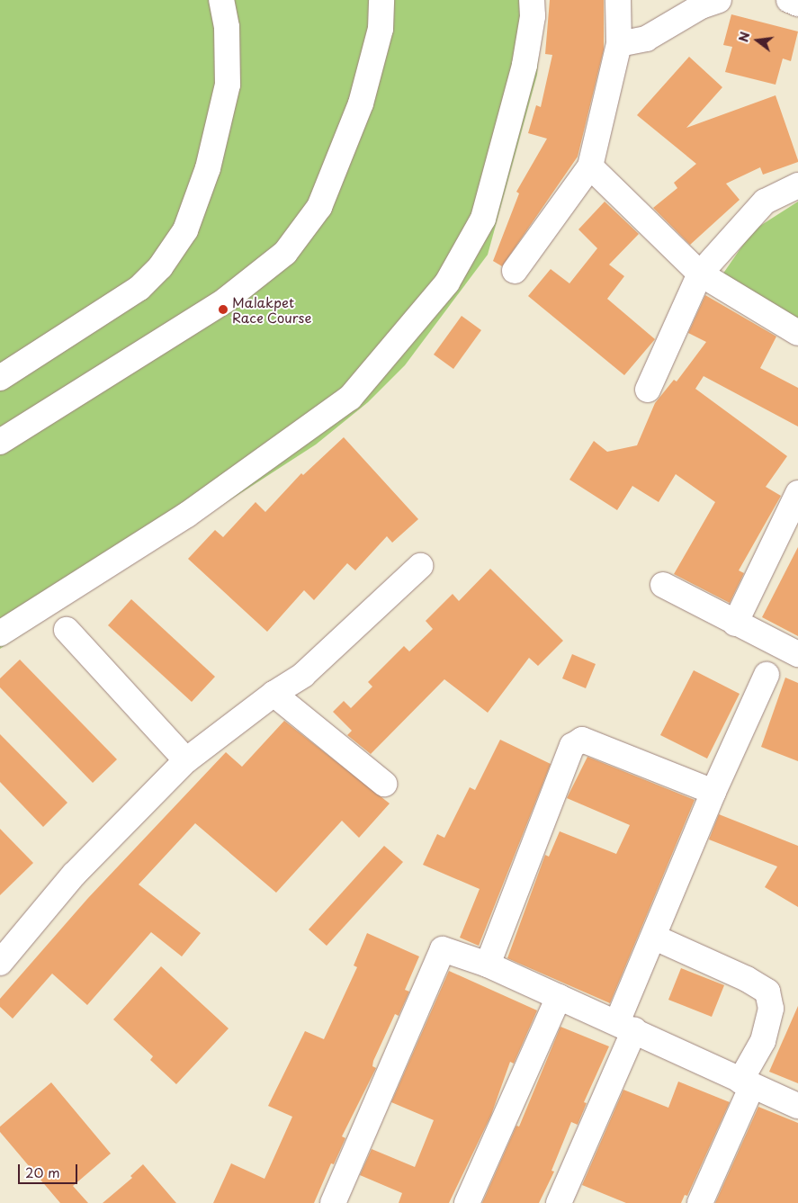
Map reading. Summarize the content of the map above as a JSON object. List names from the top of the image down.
{
  "places": ["Malakpet Race Course"],
  "scale_bar": "20 m",
  "north": "left"
}
